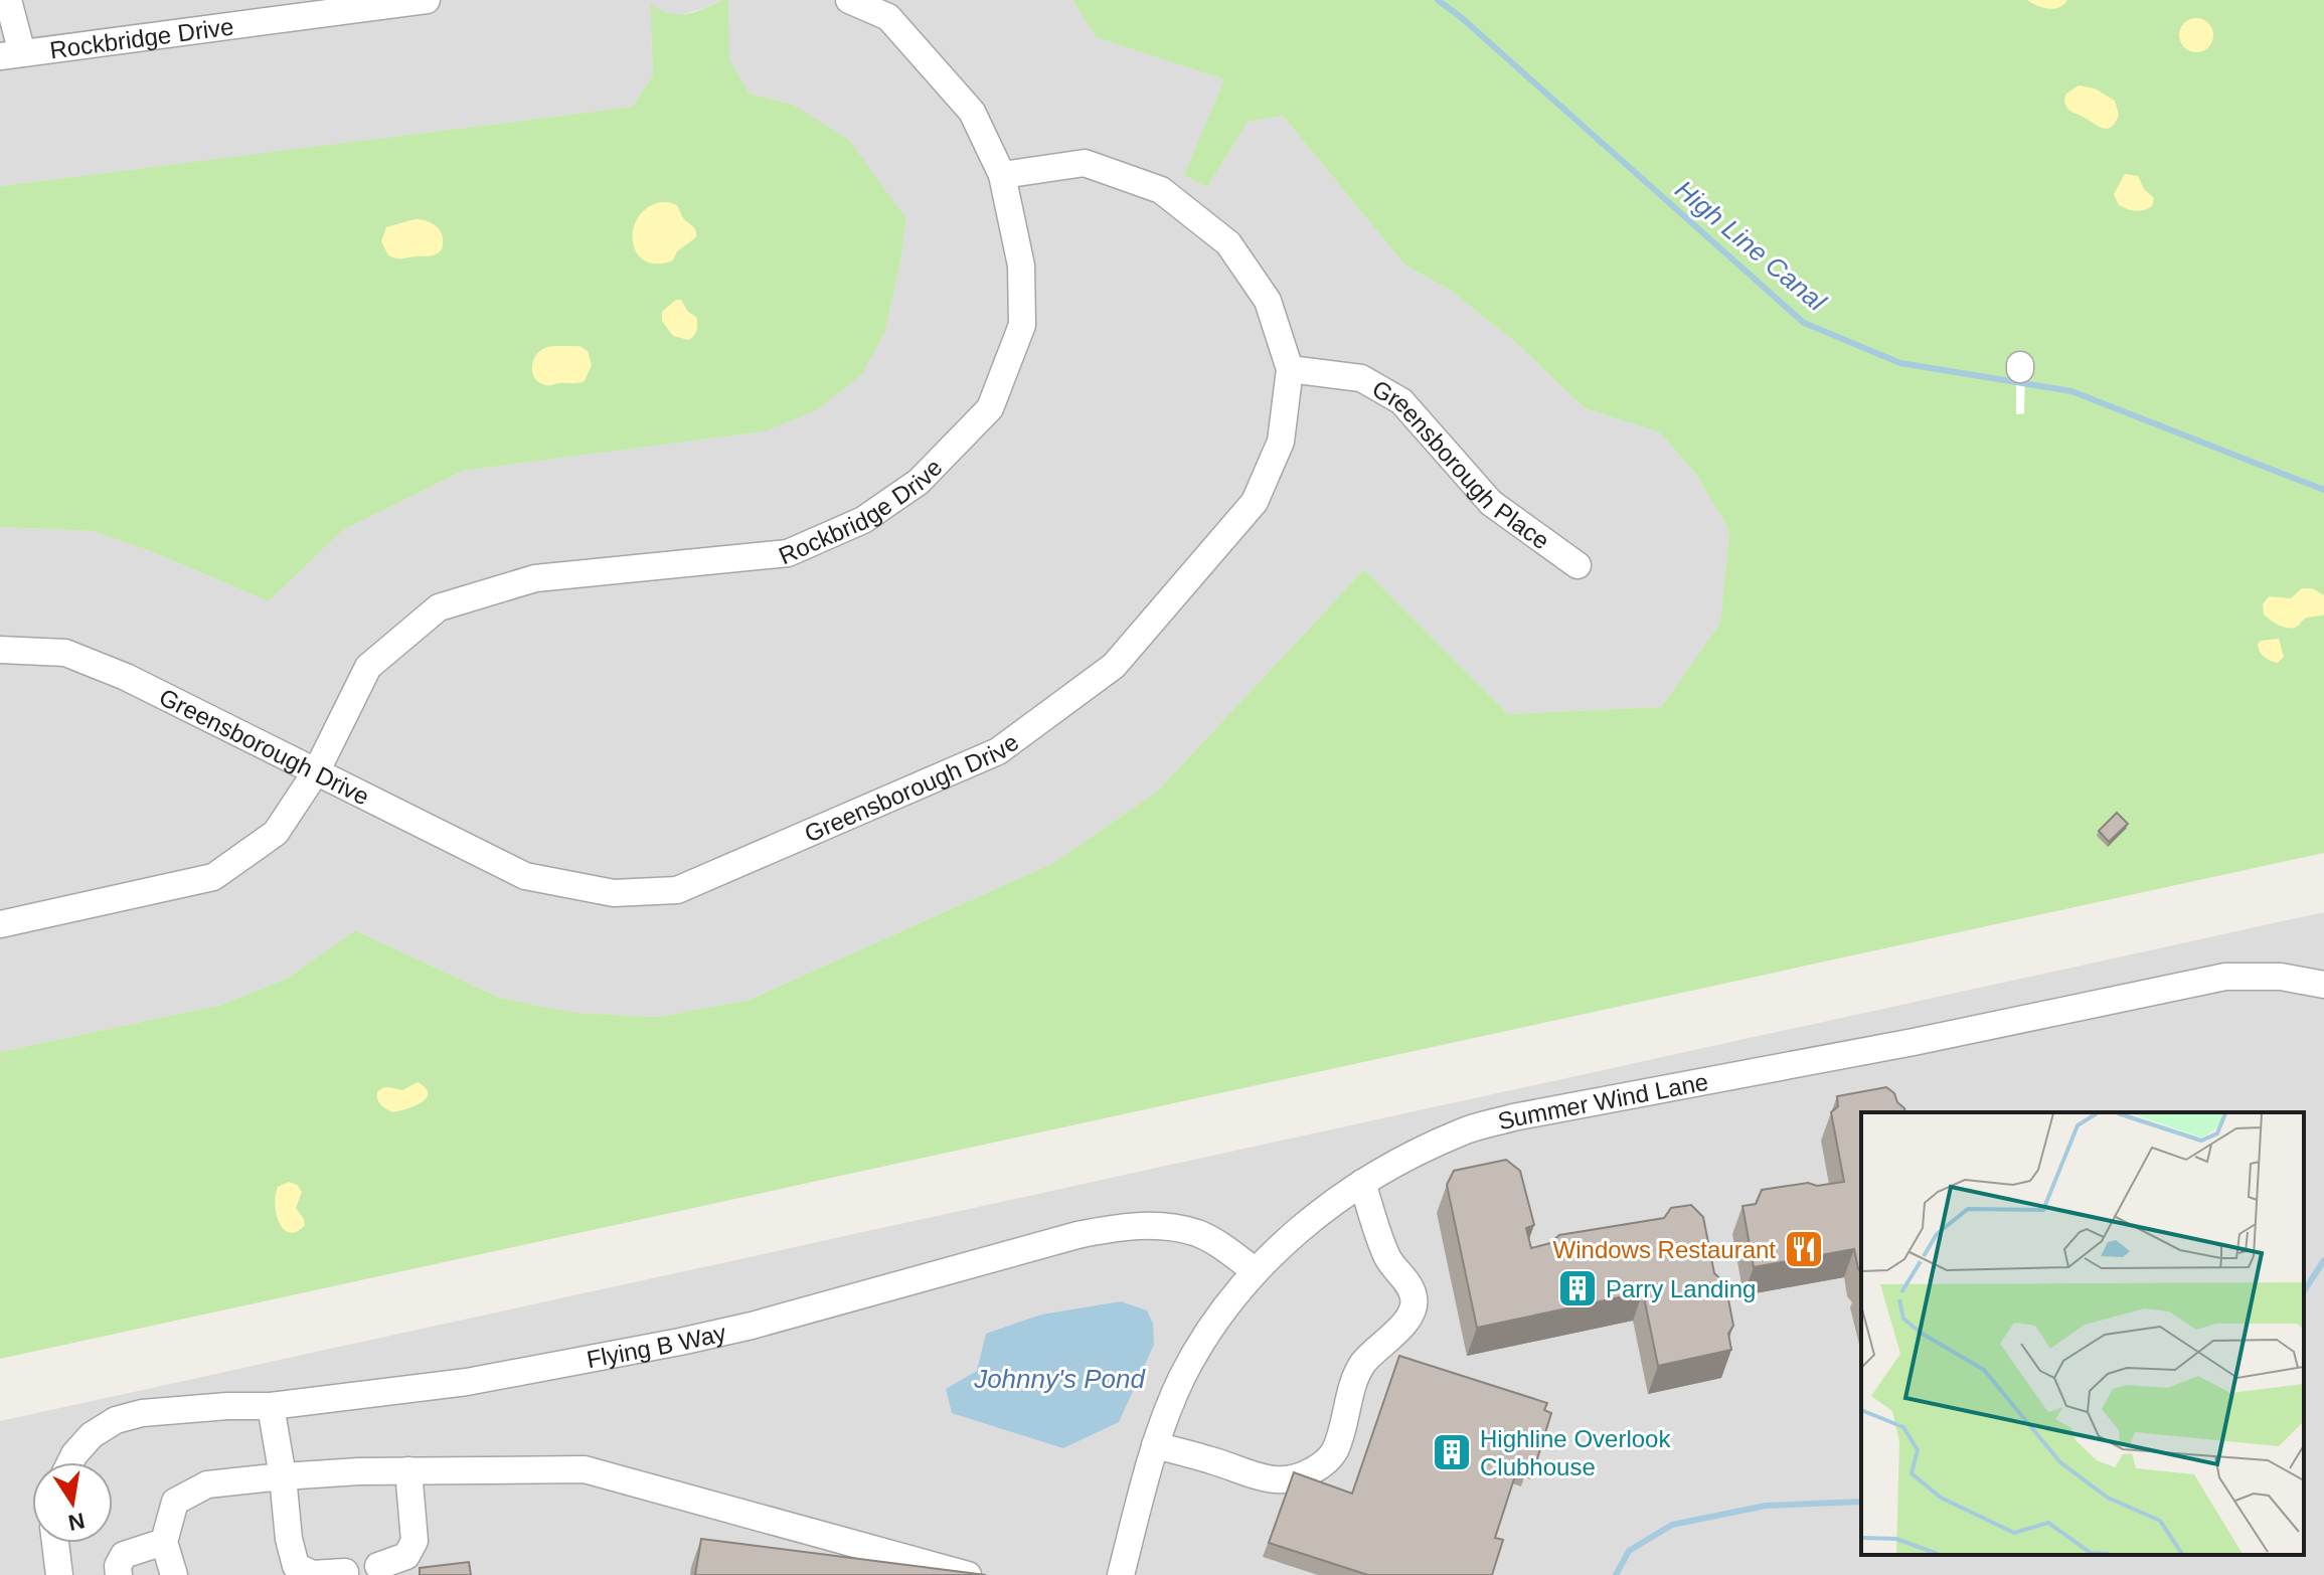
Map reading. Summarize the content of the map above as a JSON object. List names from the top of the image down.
{
  "streets": {
    "street": [
      "Rockbridge Drive",
      "Greensborough Place",
      "Greensborough Drive",
      "Summer Wind Lane",
      "Flying B Way"
    ]
  },
  "crossings": [
    ["Rockbridge Drive", "Greensborough Drive"],
    ["Greensborough Place", "Greensborough Drive"],
    ["Summer Wind Lane", "Flying B Way"]
  ],
  "water": ["High Line Canal", "Johnny's Pond"],
  "places": {
    "restaurant": ["Windows Restaurant"],
    "building": ["Parry Landing", "Highline Overlook Clubhouse"]
  },
  "north": "bottom"
}
